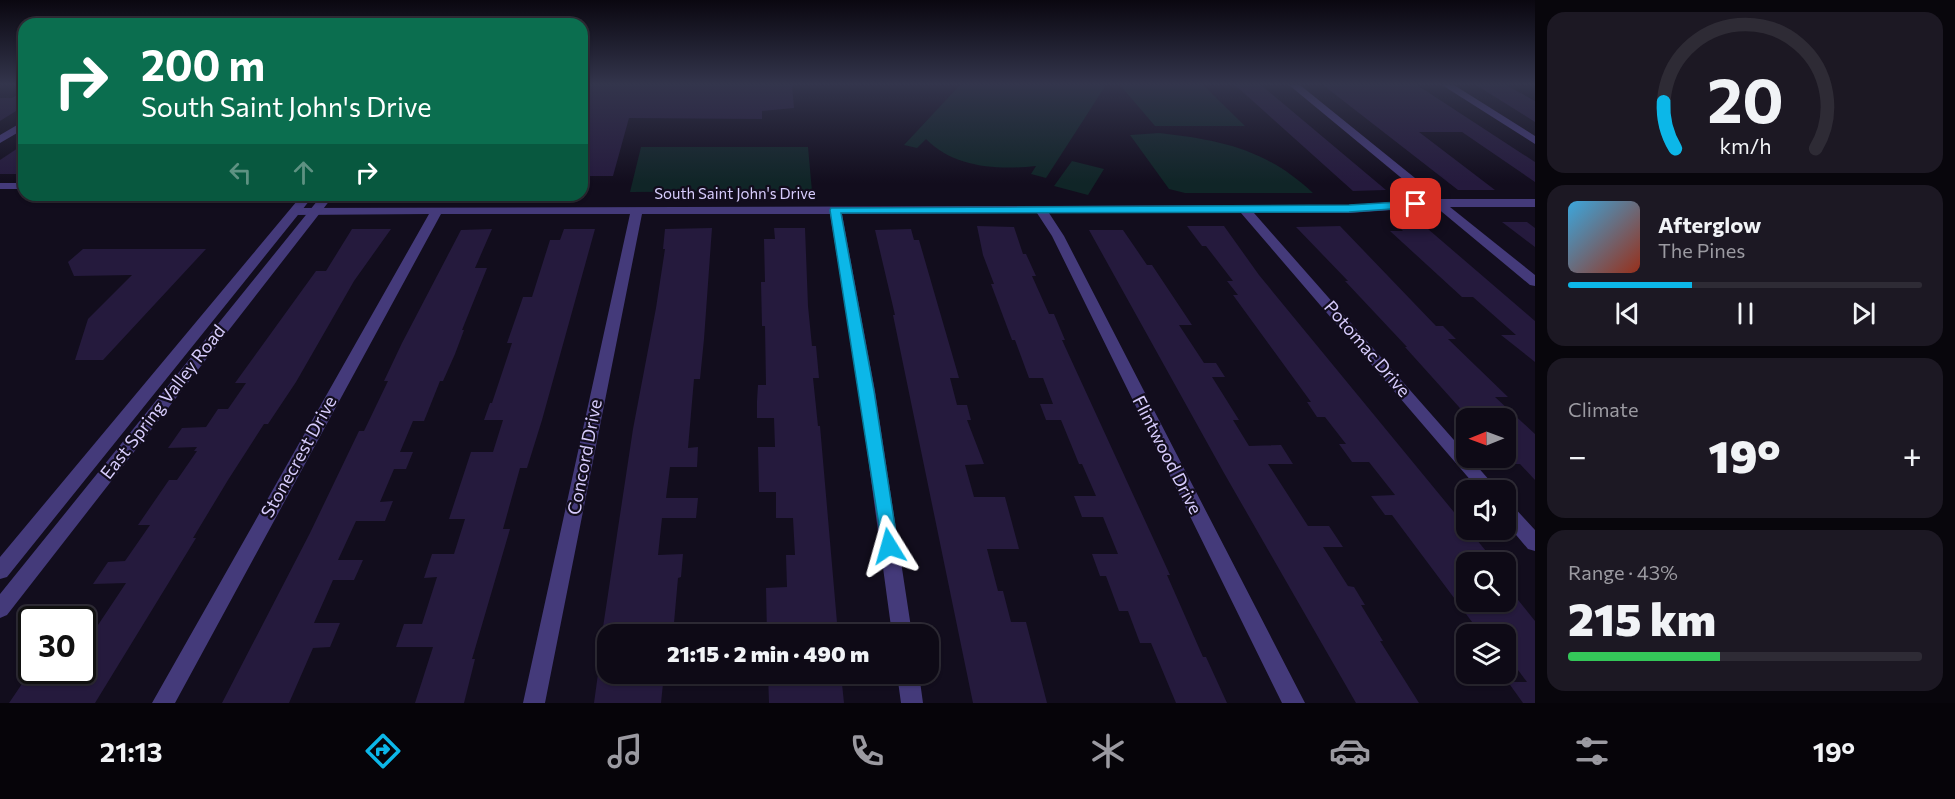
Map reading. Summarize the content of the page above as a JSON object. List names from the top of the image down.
{
  "streets": {
    "street": [
      "South Saint John's Drive",
      "Potomac Drive",
      "East Spring Valley Road",
      "Flintwood Drive",
      "Stonecrest Drive",
      "Concord Drive"
    ]
  },
  "crossings": [
    ["South Saint John's Drive", "Potomac Drive"],
    ["South Saint John's Drive", "East Spring Valley Road"],
    ["South Saint John's Drive", "Flintwood Drive"],
    ["South Saint John's Drive", "Stonecrest Drive"],
    ["South Saint John's Drive", "Concord Drive"]
  ],
  "north": "left",
  "page": {
    "turn": ["200 m", "South Saint John's Drive"],
    "song": ["Afterglow", "The Pines"],
    "tile": [
      "Climate",
      ["Range · 43%", "215 km"]
    ],
    "heat": ["−", "19°", "+"],
    "limit": "30",
    "trip": "21:15 · 2 min · 490 m",
    "tabs": ["21:13", "19°"],
    "gauge": ["20", "km/h"]
  }
}
